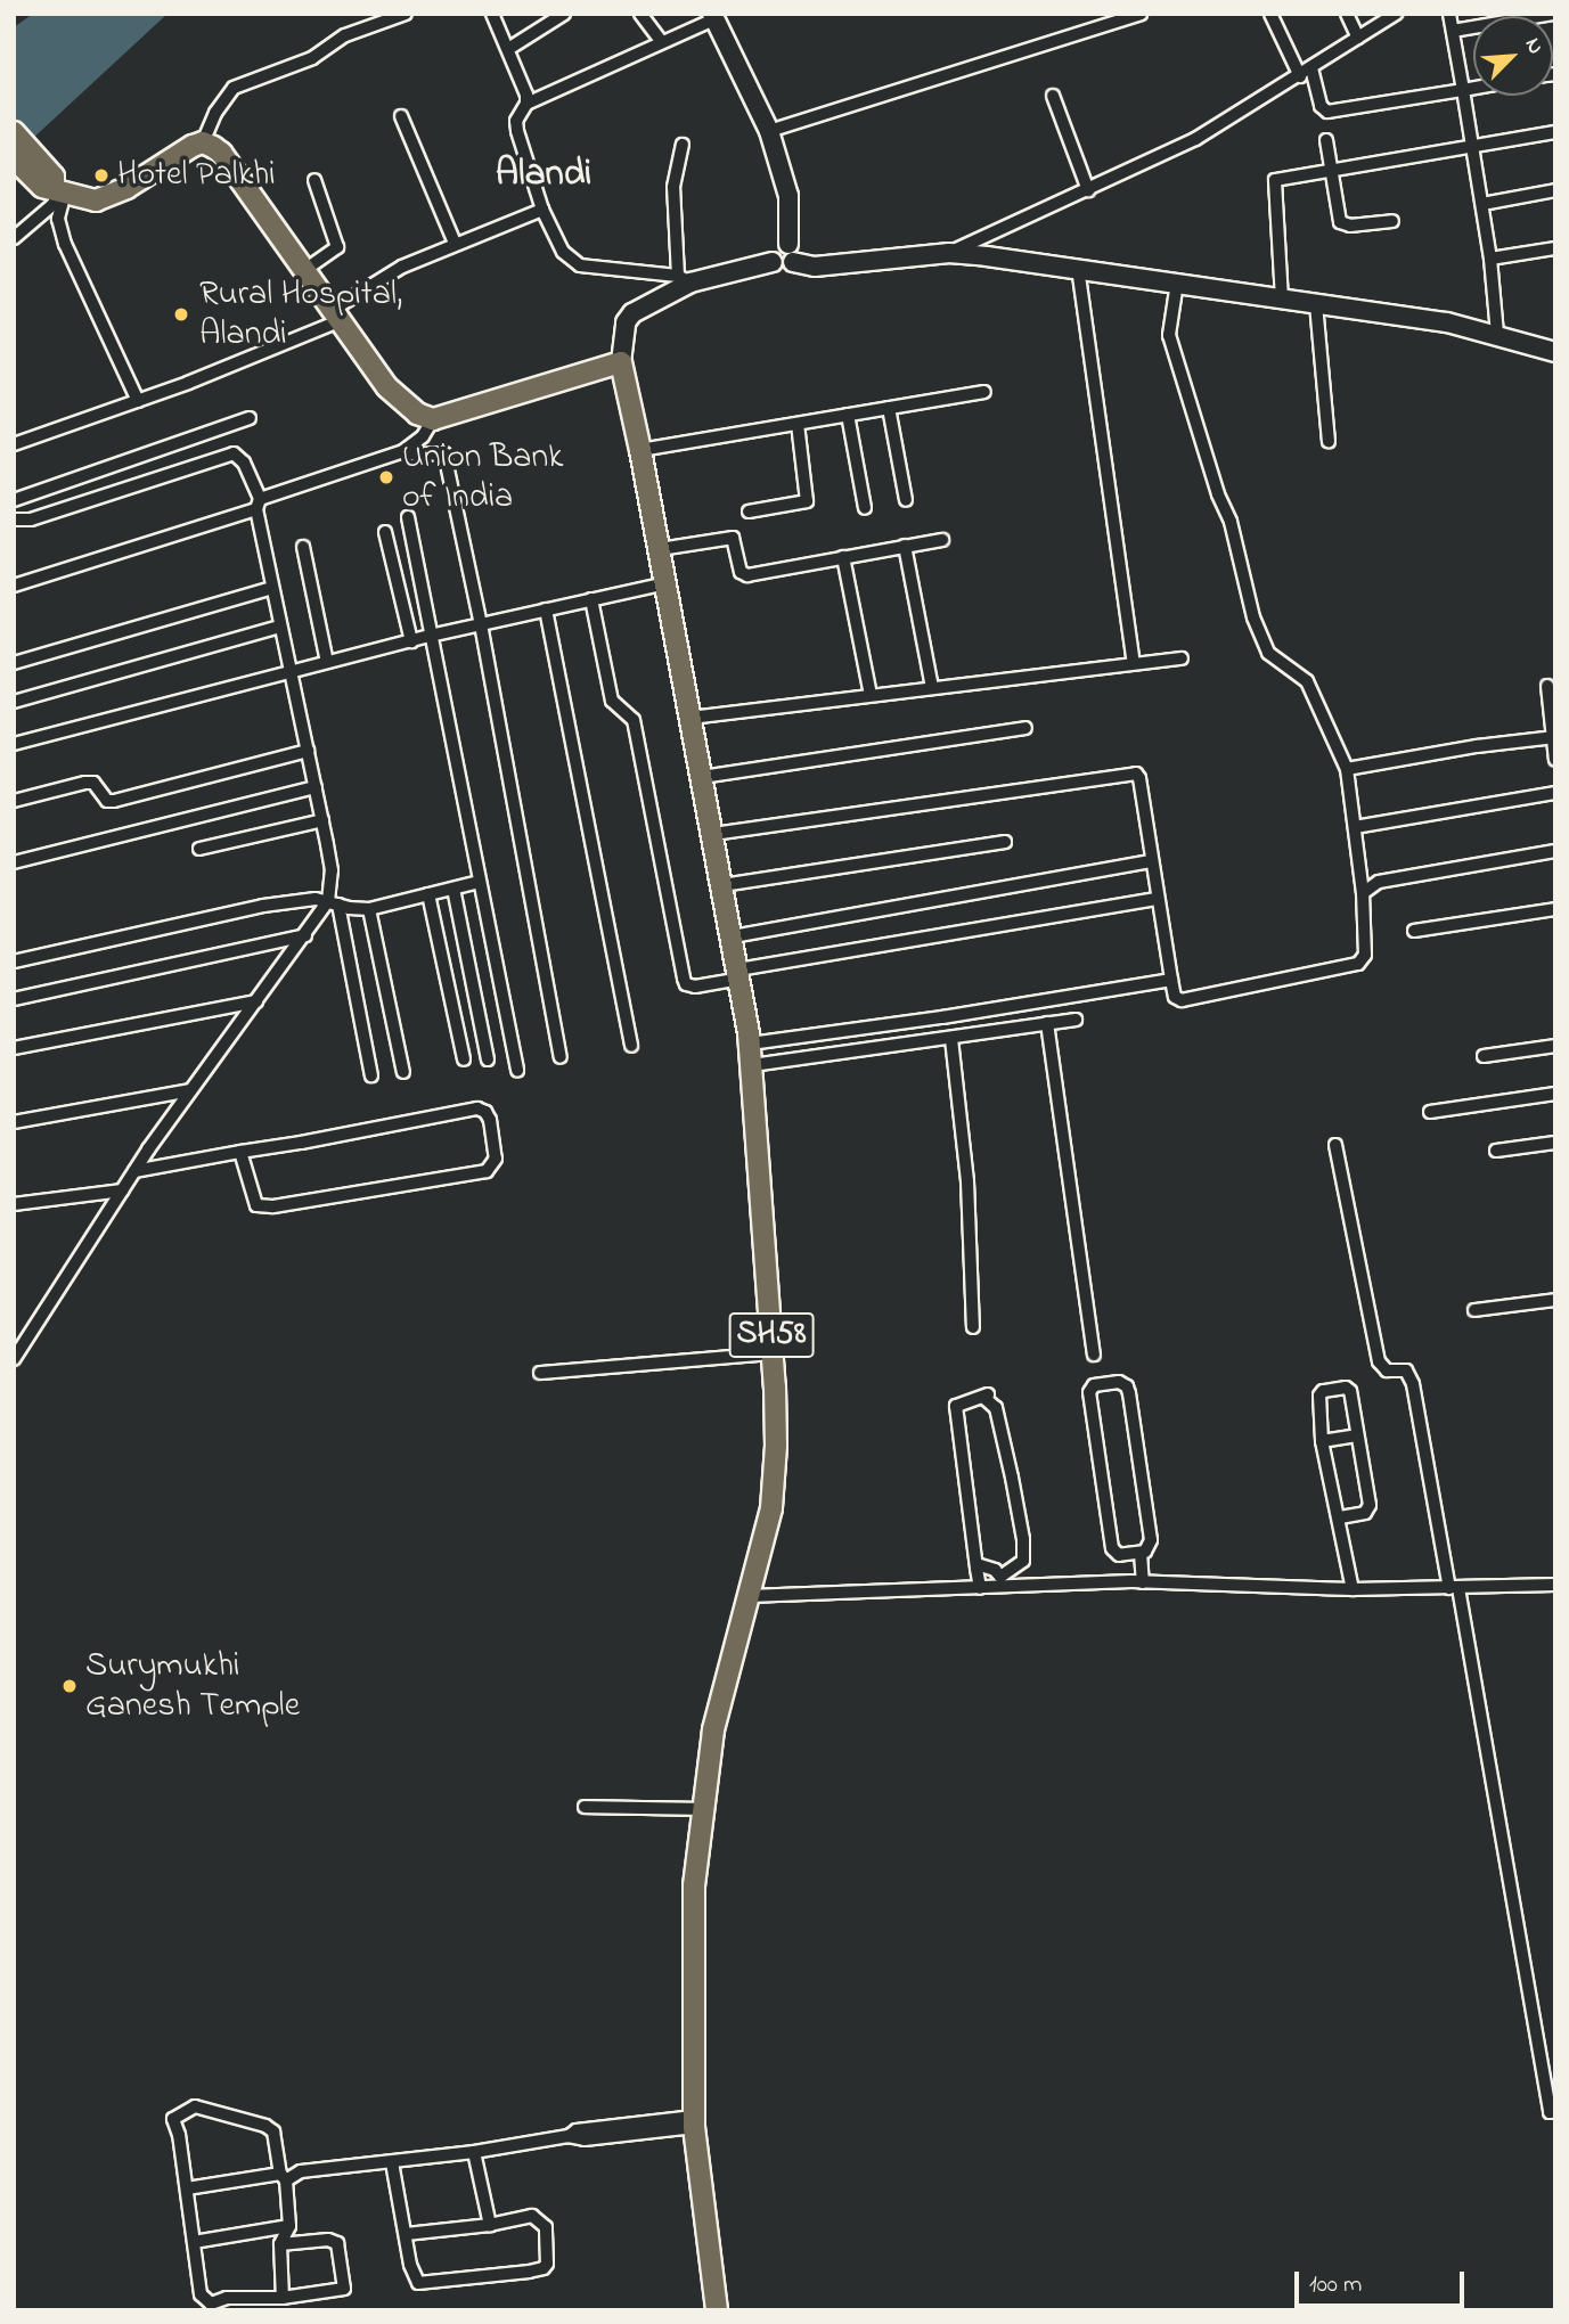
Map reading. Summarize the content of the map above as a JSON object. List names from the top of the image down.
{
  "streets": {
    "main road": ["SH58"]
  },
  "districts": ["Alandi"],
  "places": [
    "Hotel Palkhi",
    "Rural Hospital, Alandi",
    "Union Bank of India",
    "Surymukhi Ganesh Temple"
  ],
  "scale_bar": "100 m",
  "north": "top right"
}
